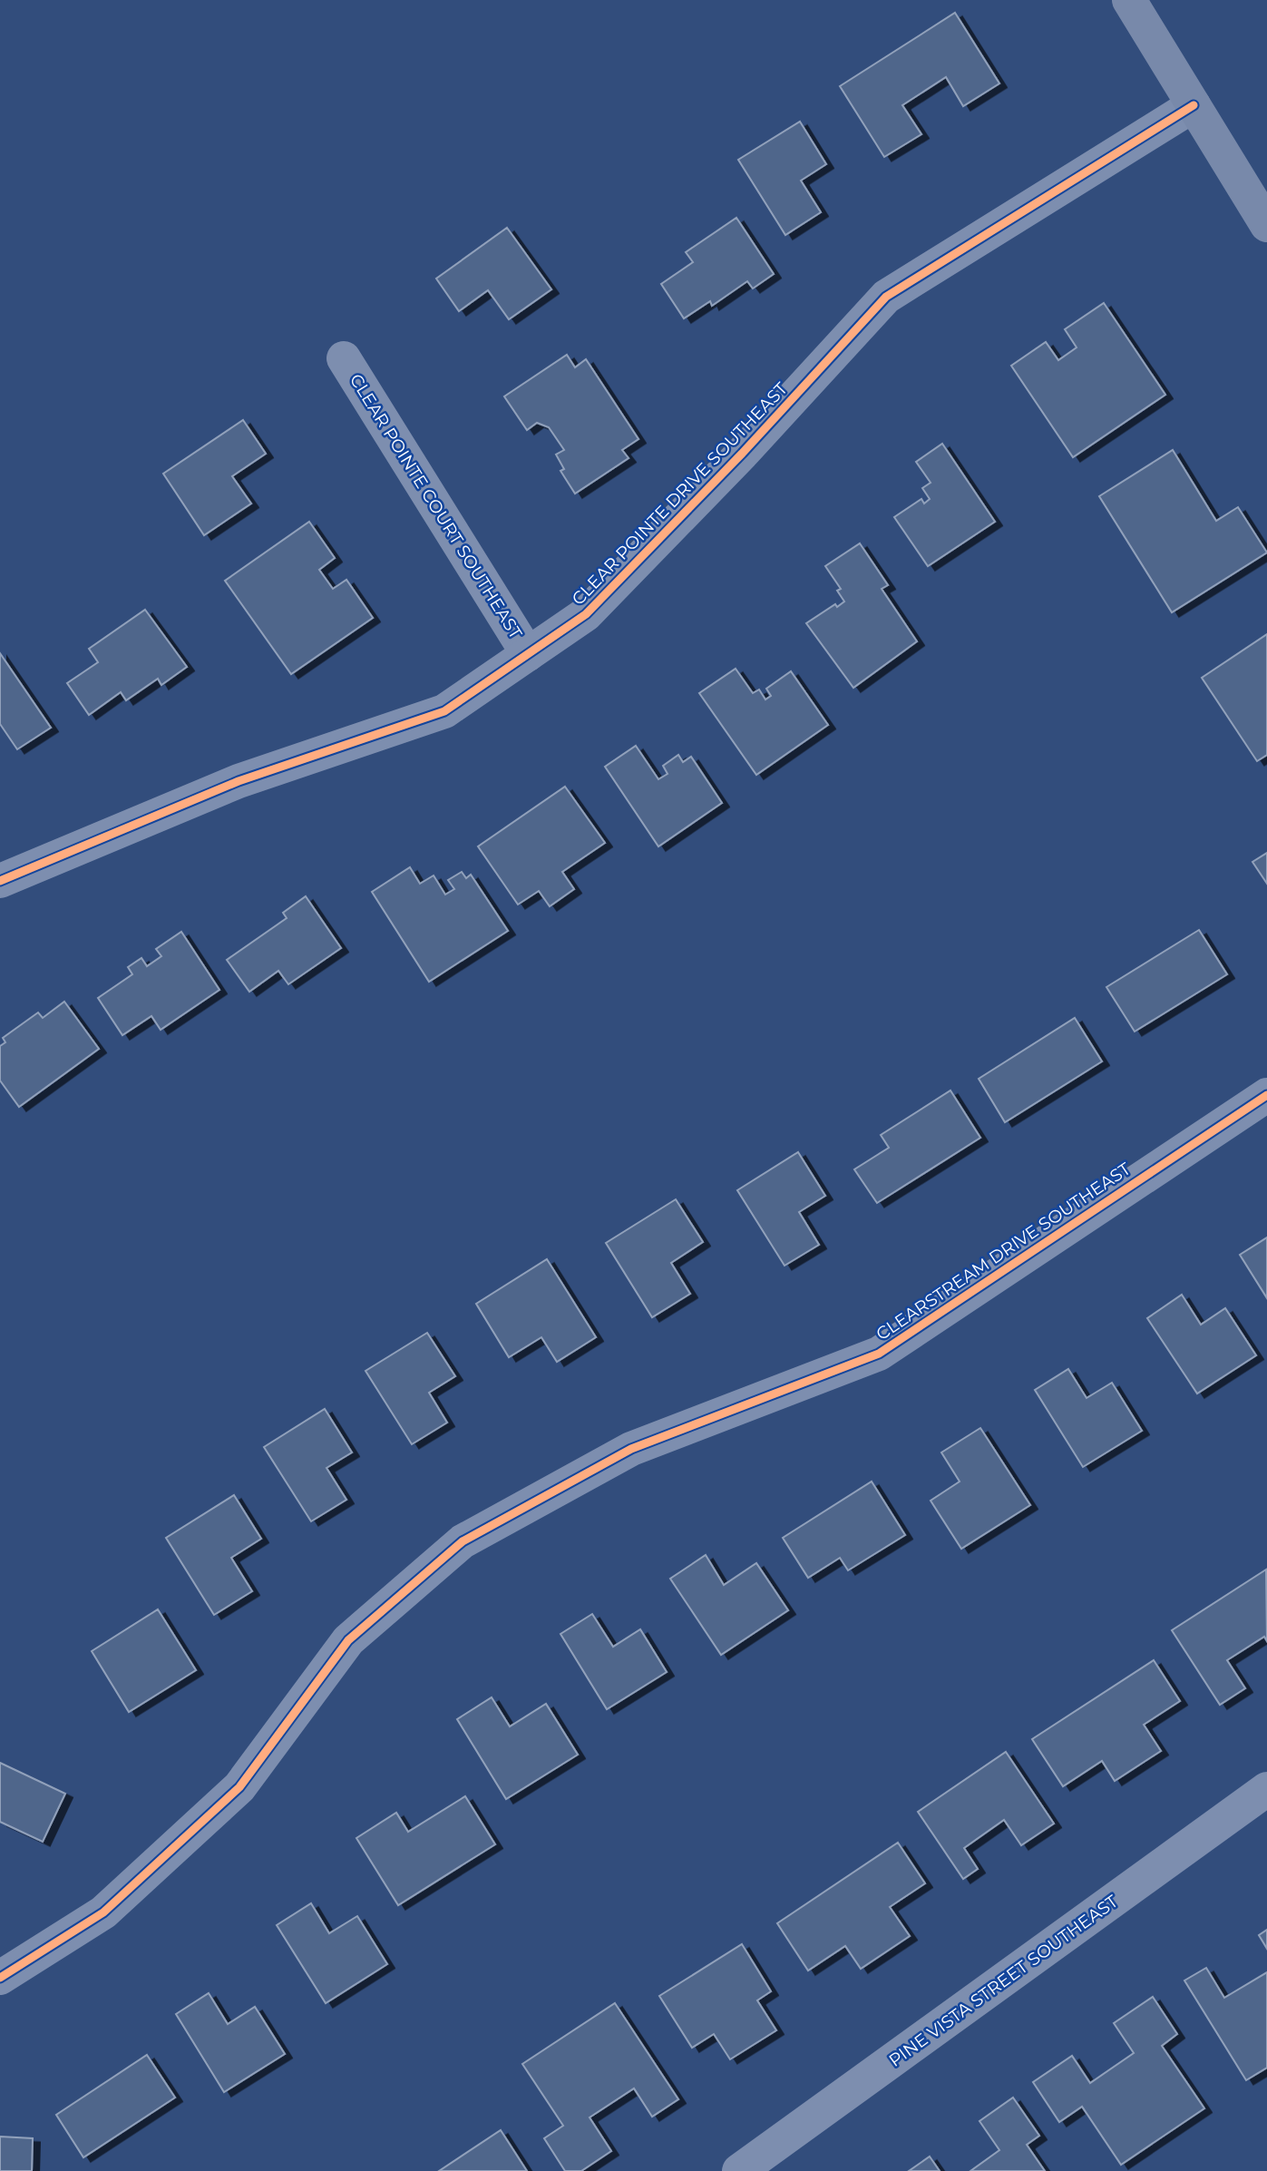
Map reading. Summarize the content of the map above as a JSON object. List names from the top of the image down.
{
  "streets": {
    "street": [
      "CLEAR POINTE DRIVE SOUTHEAST",
      "CLEAR POINTE COURT SOUTHEAST",
      "CLEARSTREAM DRIVE SOUTHEAST",
      "PINE VISTA STREET SOUTHEAST"
    ]
  },
  "crossings": [
    ["CLEAR POINTE DRIVE SOUTHEAST", "CLEAR POINTE COURT SOUTHEAST"]
  ]
}
